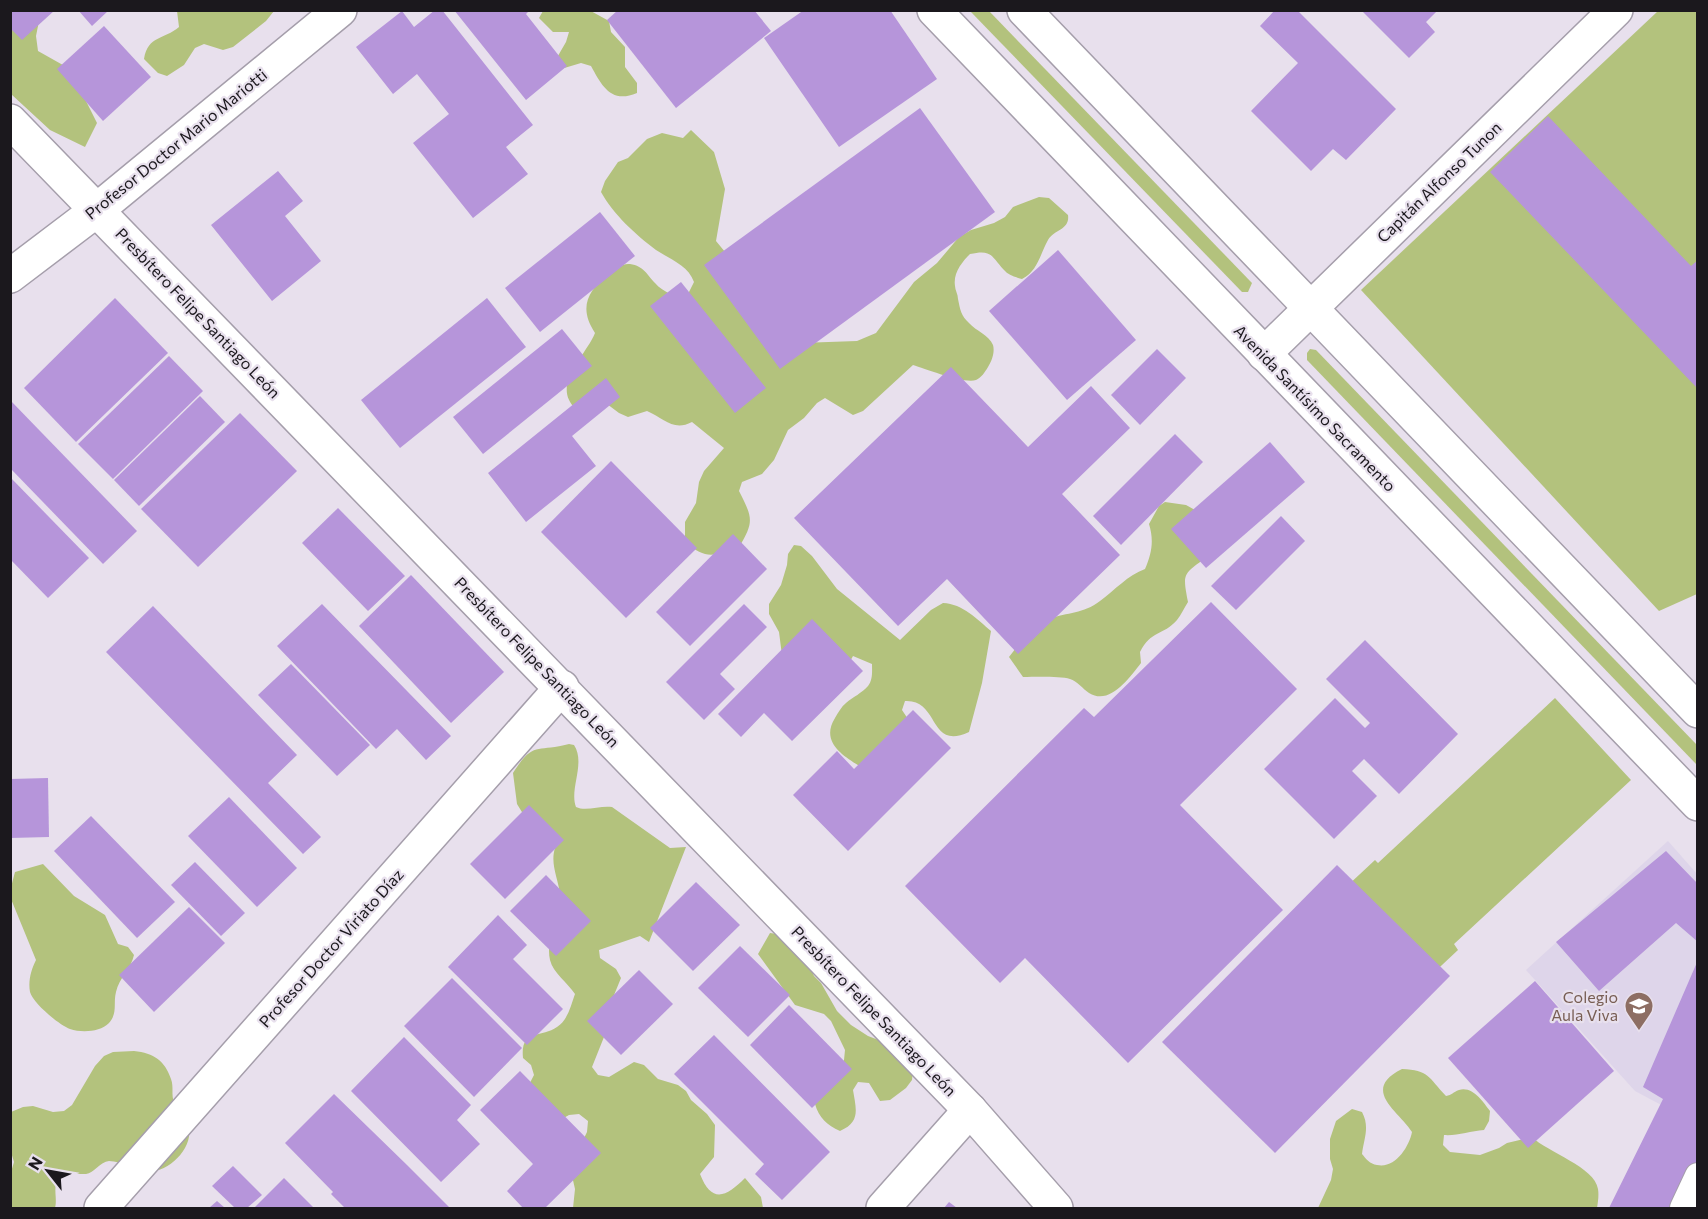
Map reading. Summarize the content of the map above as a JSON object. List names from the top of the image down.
{
  "streets": {
    "street": [
      "Profesor Doctor Mario Mariotti",
      "Capitán Alfonso Tunon",
      "Presbítero Felipe Santiago León",
      "Avenida Santísimo Sacramento",
      "Profesor Doctor Viriato Díaz"
    ]
  },
  "crossings": [
    ["Profesor Doctor Mario Mariotti", "Presbítero Felipe Santiago León"],
    ["Capitán Alfonso Tunon", "Avenida Santísimo Sacramento"],
    ["Presbítero Felipe Santiago León", "Profesor Doctor Viriato Díaz"]
  ],
  "places": {
    "school or university": ["Colegio Aula Viva"]
  },
  "north": "top left"
}
